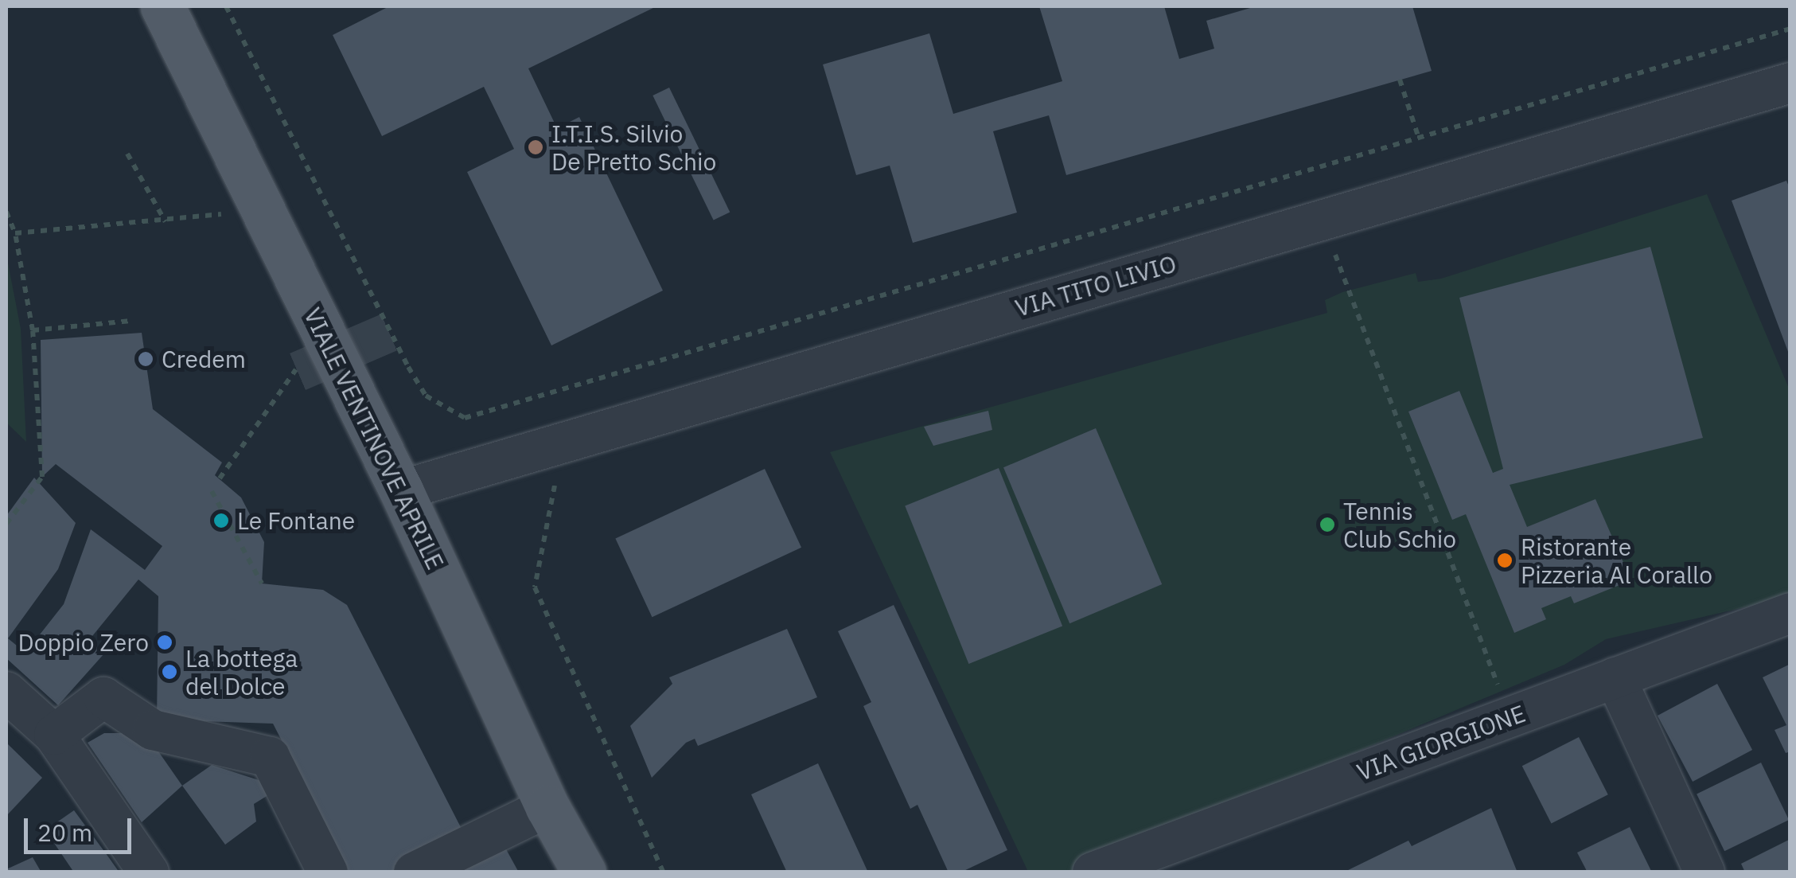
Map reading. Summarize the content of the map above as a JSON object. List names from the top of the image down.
{
  "streets": {
    "main road": ["VIALE VENTINOVE APRILE"],
    "street": ["VIA TITO LIVIO", "VIA GIORGIONE"]
  },
  "crossings": [
    ["VIA TITO LIVIO", "VIALE VENTINOVE APRILE"]
  ],
  "places": [
    "I.T.I.S. Silvio De Pretto Schio",
    "Credem",
    "Le Fontane",
    "Tennis Club Schio",
    "Ristorante Pizzeria Al Corallo",
    "Doppio Zero",
    "La bottega del Dolce"
  ],
  "scale_bar": "20 m"
}
